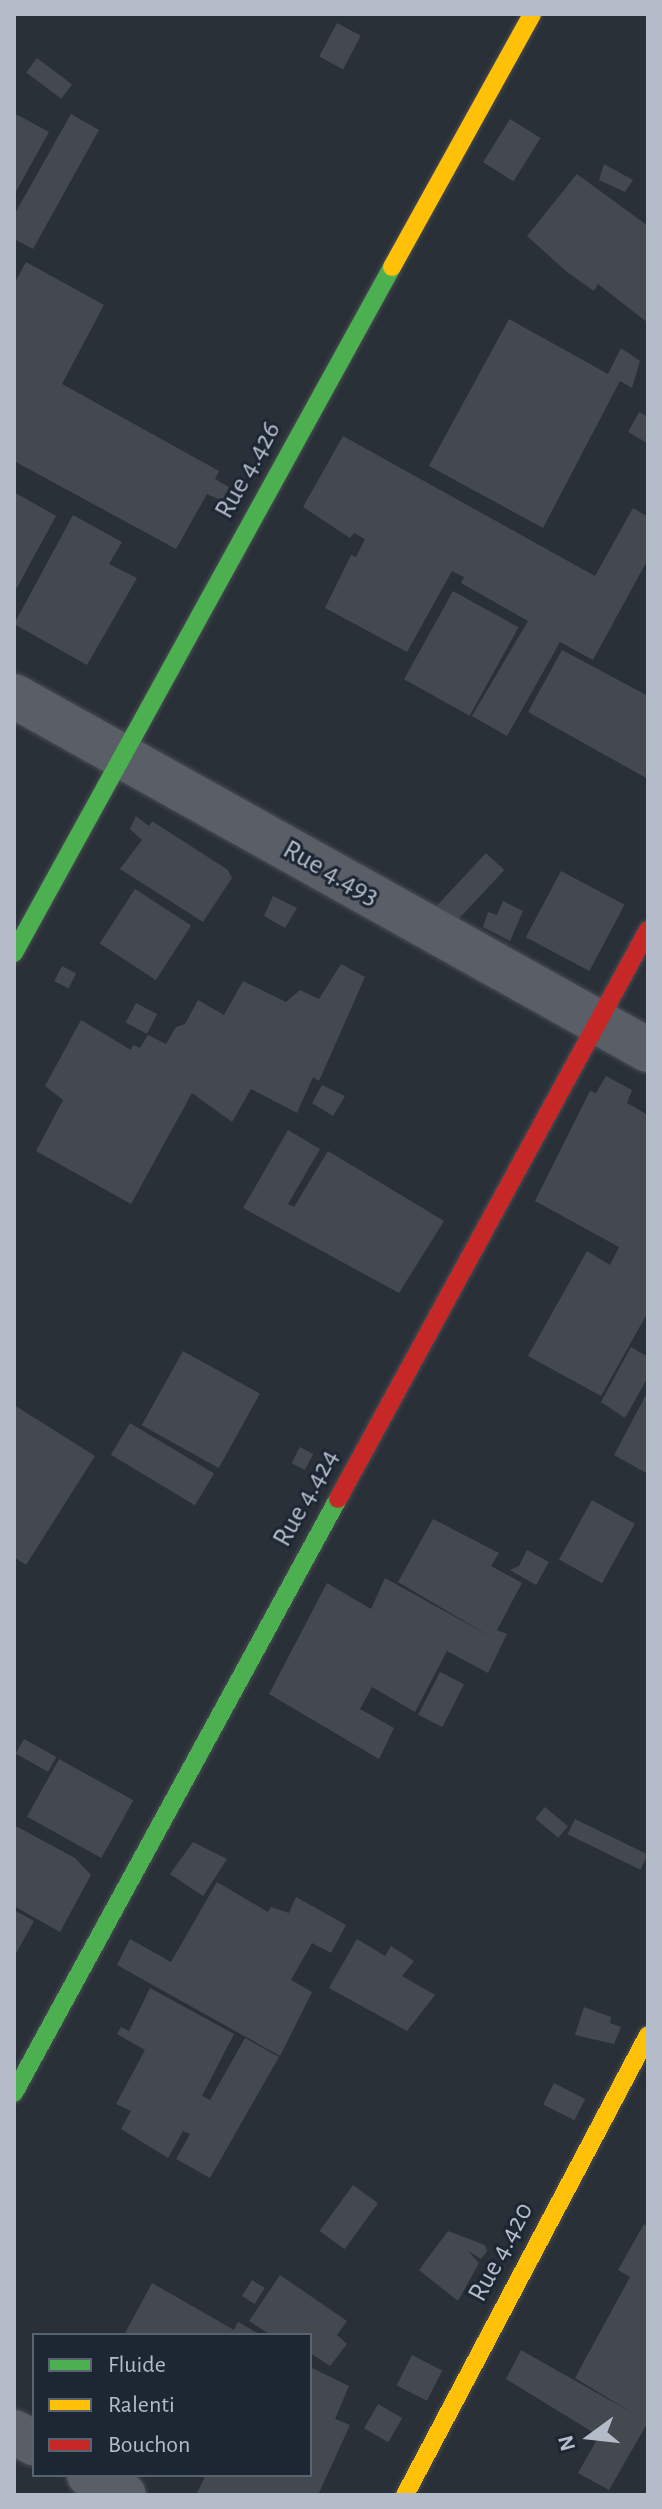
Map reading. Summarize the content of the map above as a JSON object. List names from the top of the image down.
{
  "streets": {
    "street": [
      "Rue 4.426",
      "Rue 4.493",
      "Rue 4.424",
      "Rue 4.420"
    ]
  },
  "crossings": [
    ["Rue 4.426", "Rue 4.493"],
    ["Rue 4.493", "Rue 4.424"]
  ],
  "legend": ["Fluide", "Ralenti", "Bouchon"],
  "north": "left"
}
